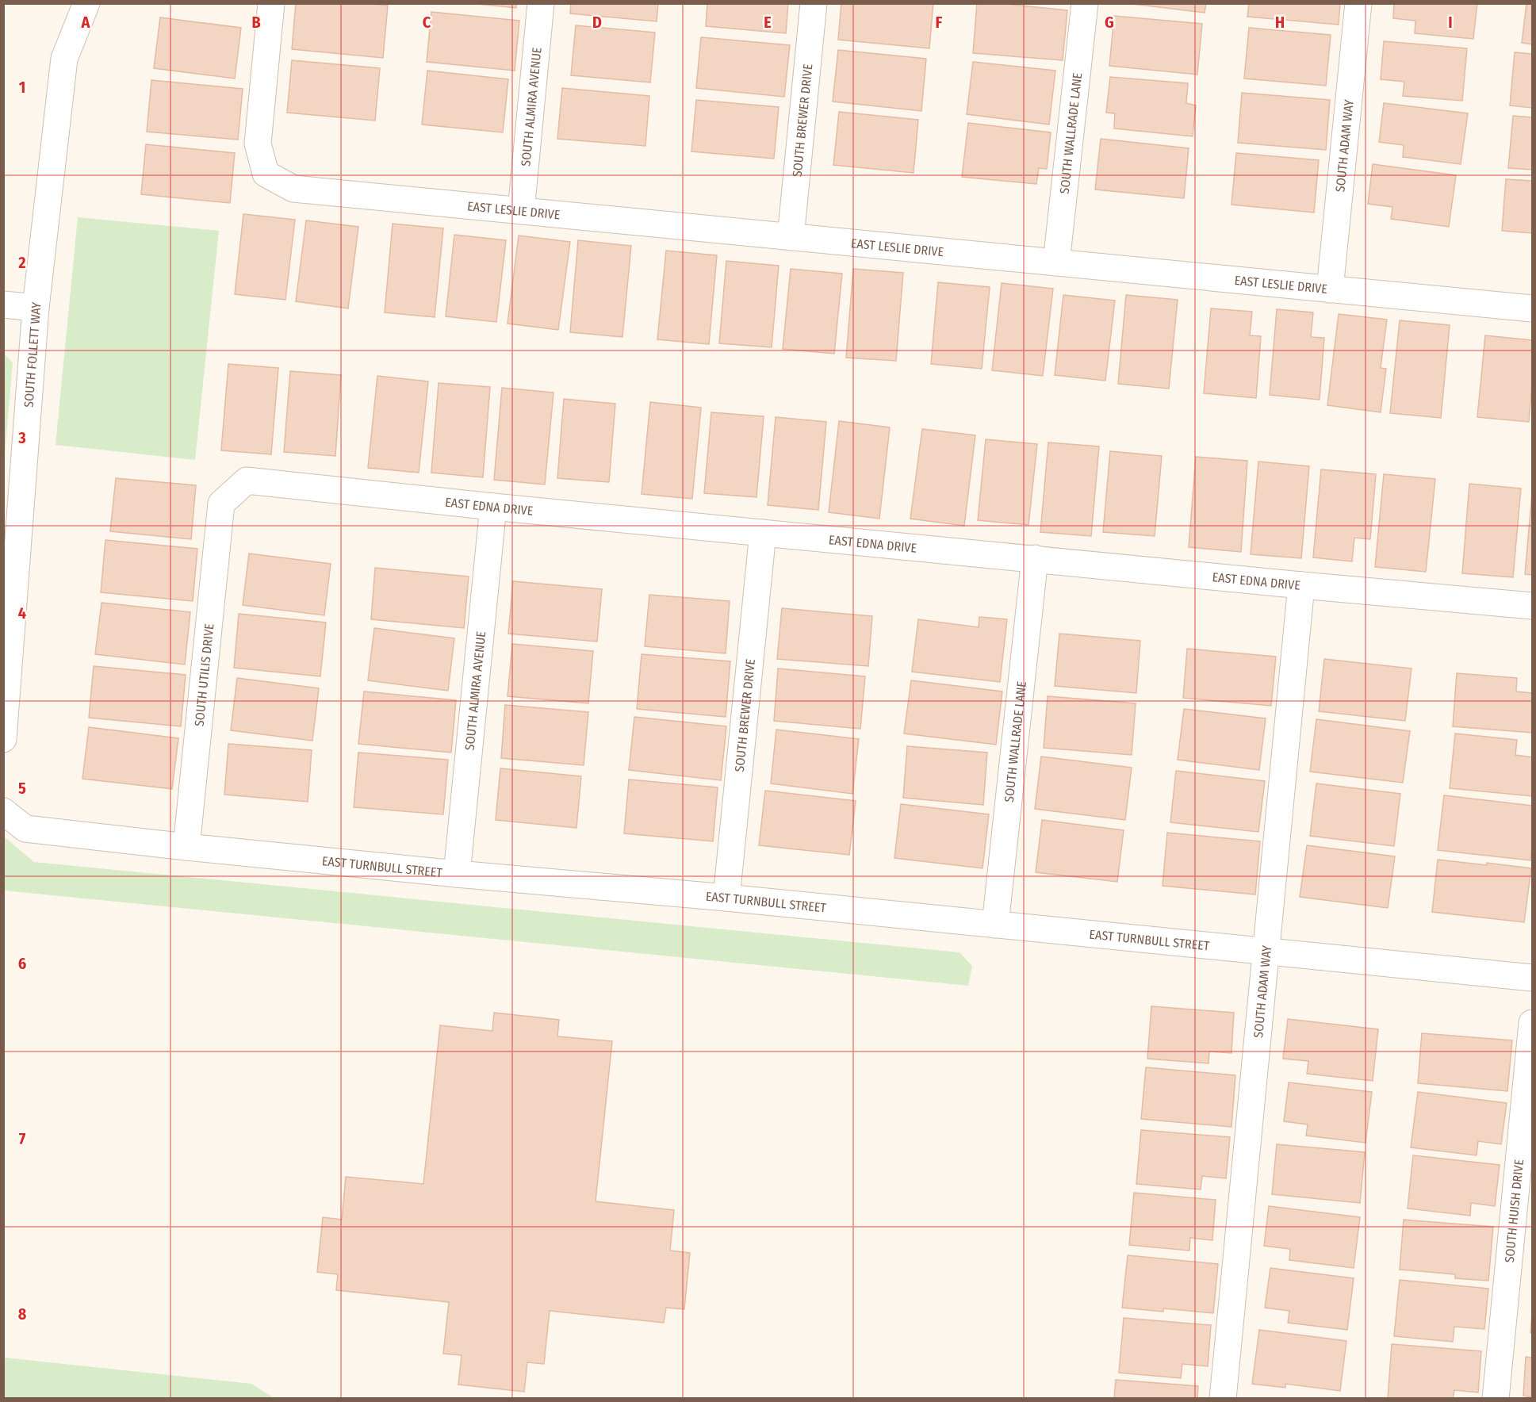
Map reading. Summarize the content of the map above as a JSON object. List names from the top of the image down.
{
  "streets": {
    "street": [
      "SOUTH ALMIRA AVENUE",
      "SOUTH BREWER DRIVE",
      "SOUTH WALLRADE LANE",
      "SOUTH ADAM WAY",
      "EAST LESLIE DRIVE",
      "SOUTH FOLLETT WAY",
      "EAST EDNA DRIVE",
      "SOUTH UTILIS DRIVE",
      "EAST TURNBULL STREET",
      "SOUTH HUISH DRIVE"
    ]
  },
  "crossings": [
    ["SOUTH ALMIRA AVENUE", "EAST LESLIE DRIVE"],
    ["SOUTH ALMIRA AVENUE", "EAST EDNA DRIVE"],
    ["SOUTH ALMIRA AVENUE", "EAST TURNBULL STREET"],
    ["SOUTH BREWER DRIVE", "EAST LESLIE DRIVE"],
    ["SOUTH BREWER DRIVE", "EAST EDNA DRIVE"],
    ["SOUTH BREWER DRIVE", "EAST TURNBULL STREET"],
    ["SOUTH WALLRADE LANE", "EAST LESLIE DRIVE"],
    ["SOUTH WALLRADE LANE", "EAST EDNA DRIVE"],
    ["SOUTH WALLRADE LANE", "EAST TURNBULL STREET"],
    ["SOUTH ADAM WAY", "EAST LESLIE DRIVE"],
    ["SOUTH ADAM WAY", "EAST EDNA DRIVE"],
    ["SOUTH ADAM WAY", "EAST TURNBULL STREET"],
    ["EAST EDNA DRIVE", "SOUTH UTILIS DRIVE"],
    ["SOUTH UTILIS DRIVE", "EAST TURNBULL STREET"]
  ],
  "grid": {
    "columns": [
      "A",
      "B",
      "C",
      "D",
      "E",
      "F",
      "G",
      "H",
      "I"
    ],
    "rows": [
      "1",
      "2",
      "3",
      "4",
      "5",
      "6",
      "7",
      "8"
    ]
  }
}
